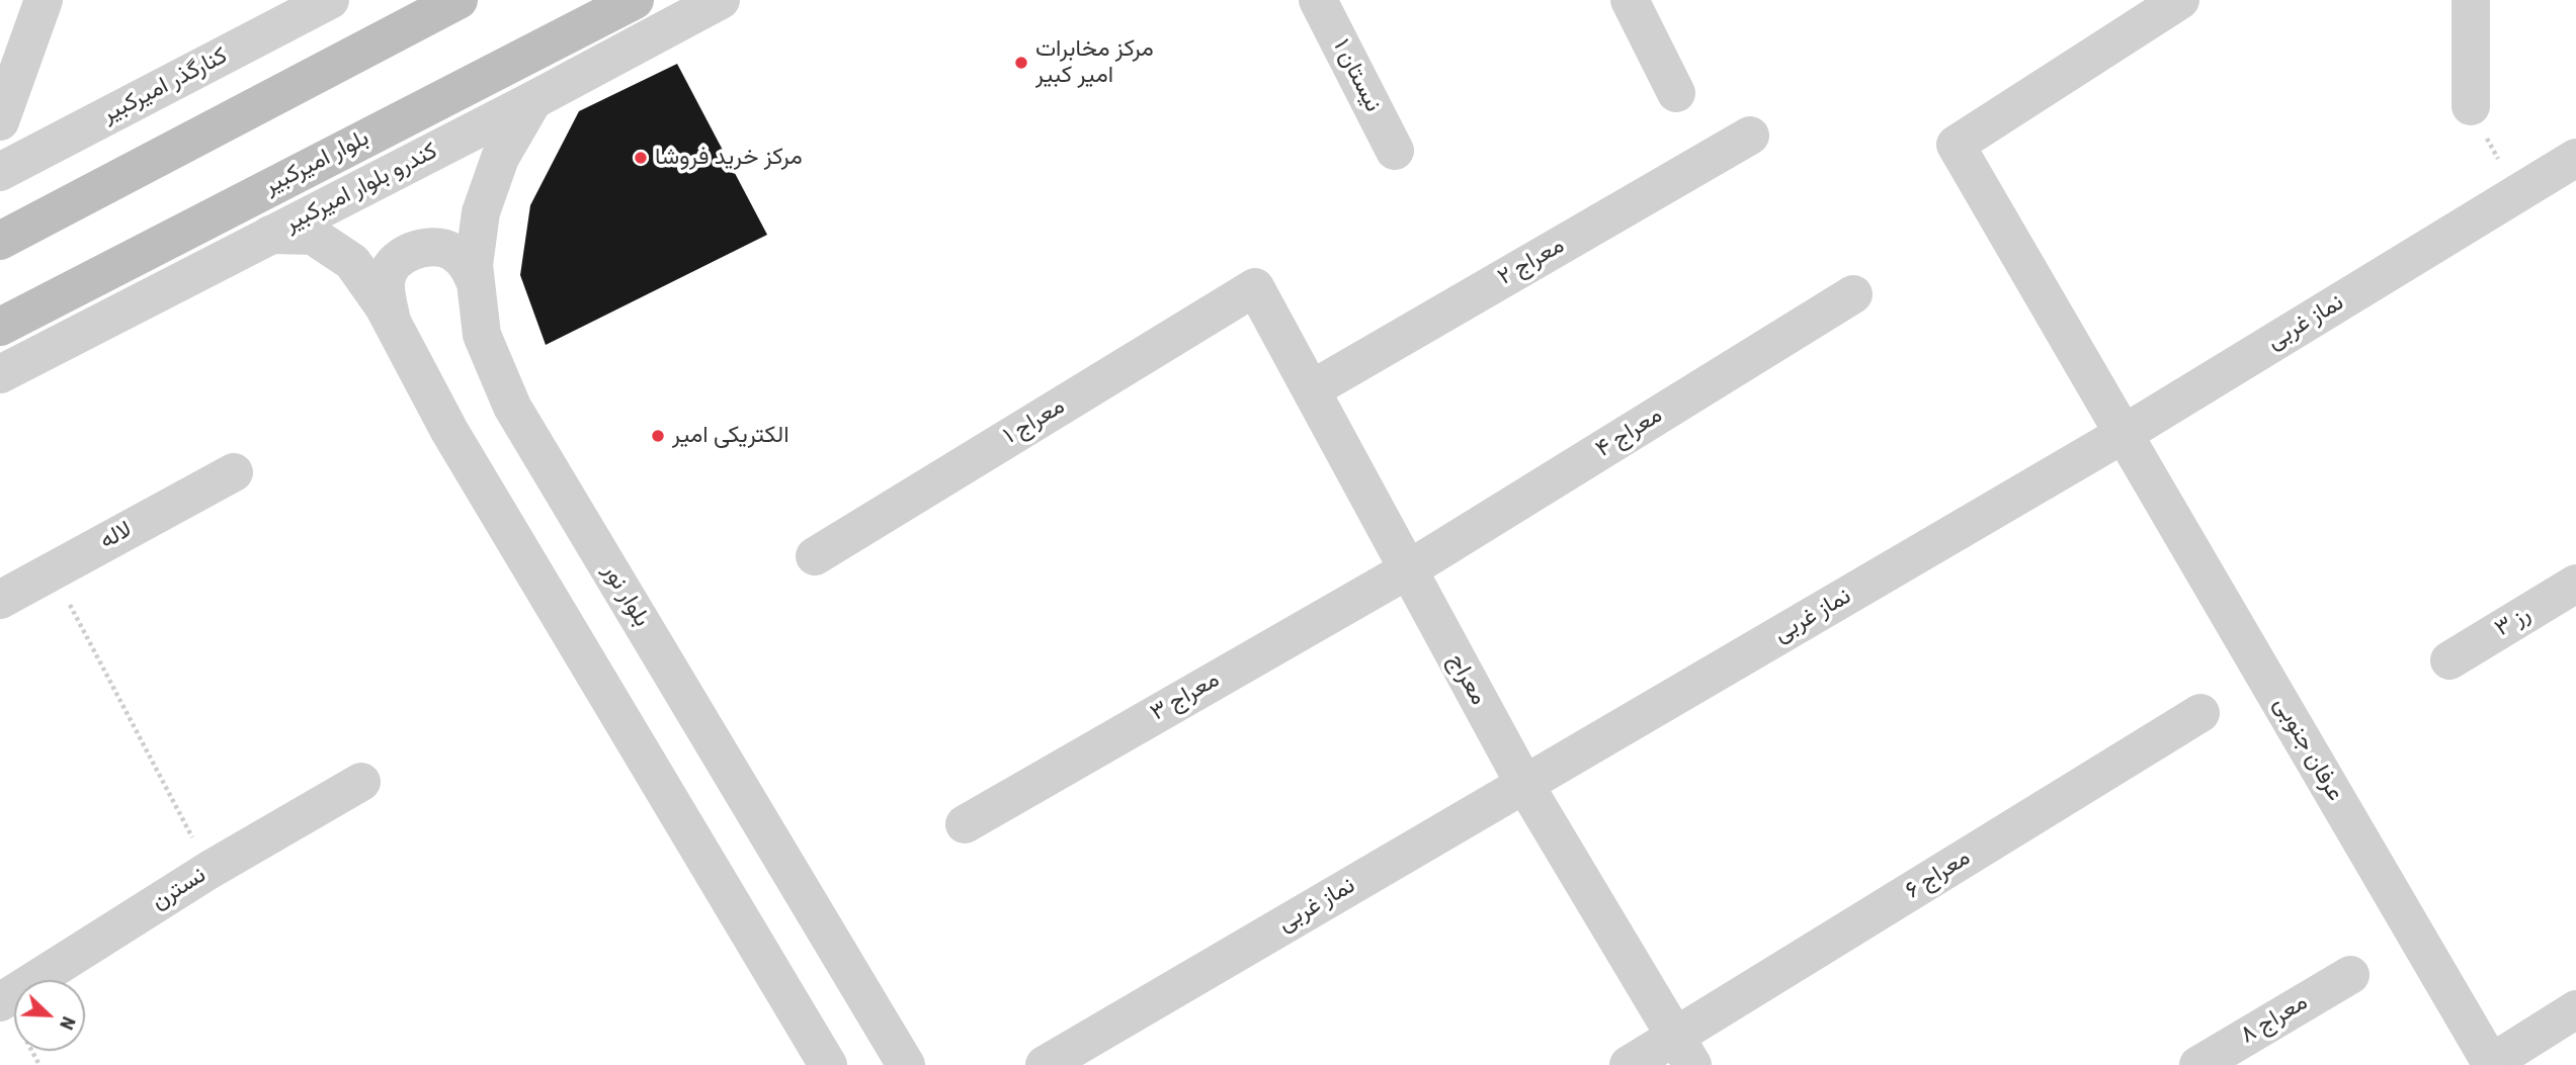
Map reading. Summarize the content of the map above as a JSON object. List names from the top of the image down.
{
  "streets": {
    "main road": ["بلوار امیرکبیر"],
    "street": [
      "نیستان ۱",
      "کنارگذر امیرکبیر",
      "کندرو بلوار امیرکبیر",
      "معراج ۲",
      "نماز غربی",
      "معراج ۱",
      "معراج ۴",
      "لاله",
      "بلوار نور",
      "رز ۳",
      "معراج",
      "معراج ۳",
      "عرفان جنوبی",
      "معراج ۶",
      "نسترن",
      "معراج ۸"
    ]
  },
  "crossings": [
    ["کندرو بلوار امیرکبیر", "بلوار نور"],
    ["معراج ۲", "معراج"],
    ["نماز غربی", "معراج"],
    ["نماز غربی", "عرفان جنوبی"],
    ["معراج ۱", "معراج"],
    ["معراج ۴", "معراج"],
    ["معراج ۴", "معراج ۳"],
    ["معراج", "معراج ۳"],
    ["معراج", "معراج ۶"]
  ],
  "places": ["مرکز مخابرات امیر کبیر", "مرکز خرید فروشا", "الکتریکی امیر"],
  "north": "bottom right"
}
